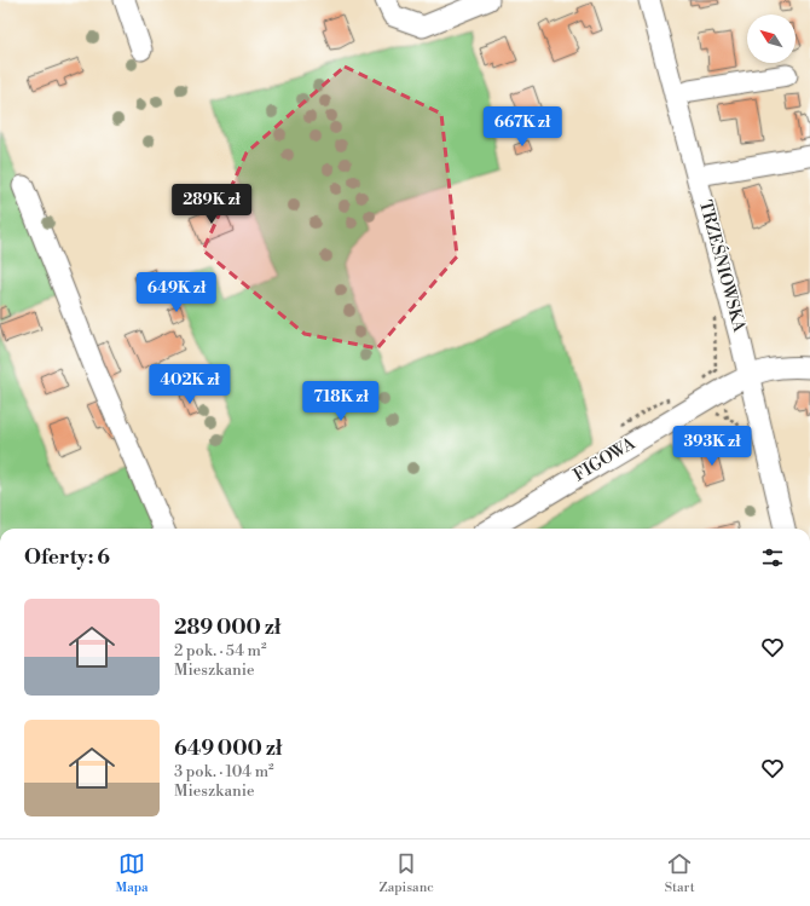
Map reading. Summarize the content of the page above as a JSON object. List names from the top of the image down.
{
  "streets": {
    "street": ["TRZEŚNIOWSKA", "FIGOWA"]
  },
  "crossings": [
    ["TRZEŚNIOWSKA", "FIGOWA"]
  ],
  "north": "top left",
  "page": {
    "price": [
      "667K zł",
      "289K zł",
      "649K zł",
      "402K zł",
      "718K zł",
      "393K zł"
    ],
    "heading": "Oferty: 6",
    "list": [
      {
        "name": "289 000 zł",
        "note": "2 pok. · 54 m² · Mieszkanie"
      },
      {
        "name": "649 000 zł",
        "note": "3 pok. · 104 m² · Mieszkanie"
      }
    ],
    "tabs": ["Mapa", "Zapisane", "Start"]
  }
}
